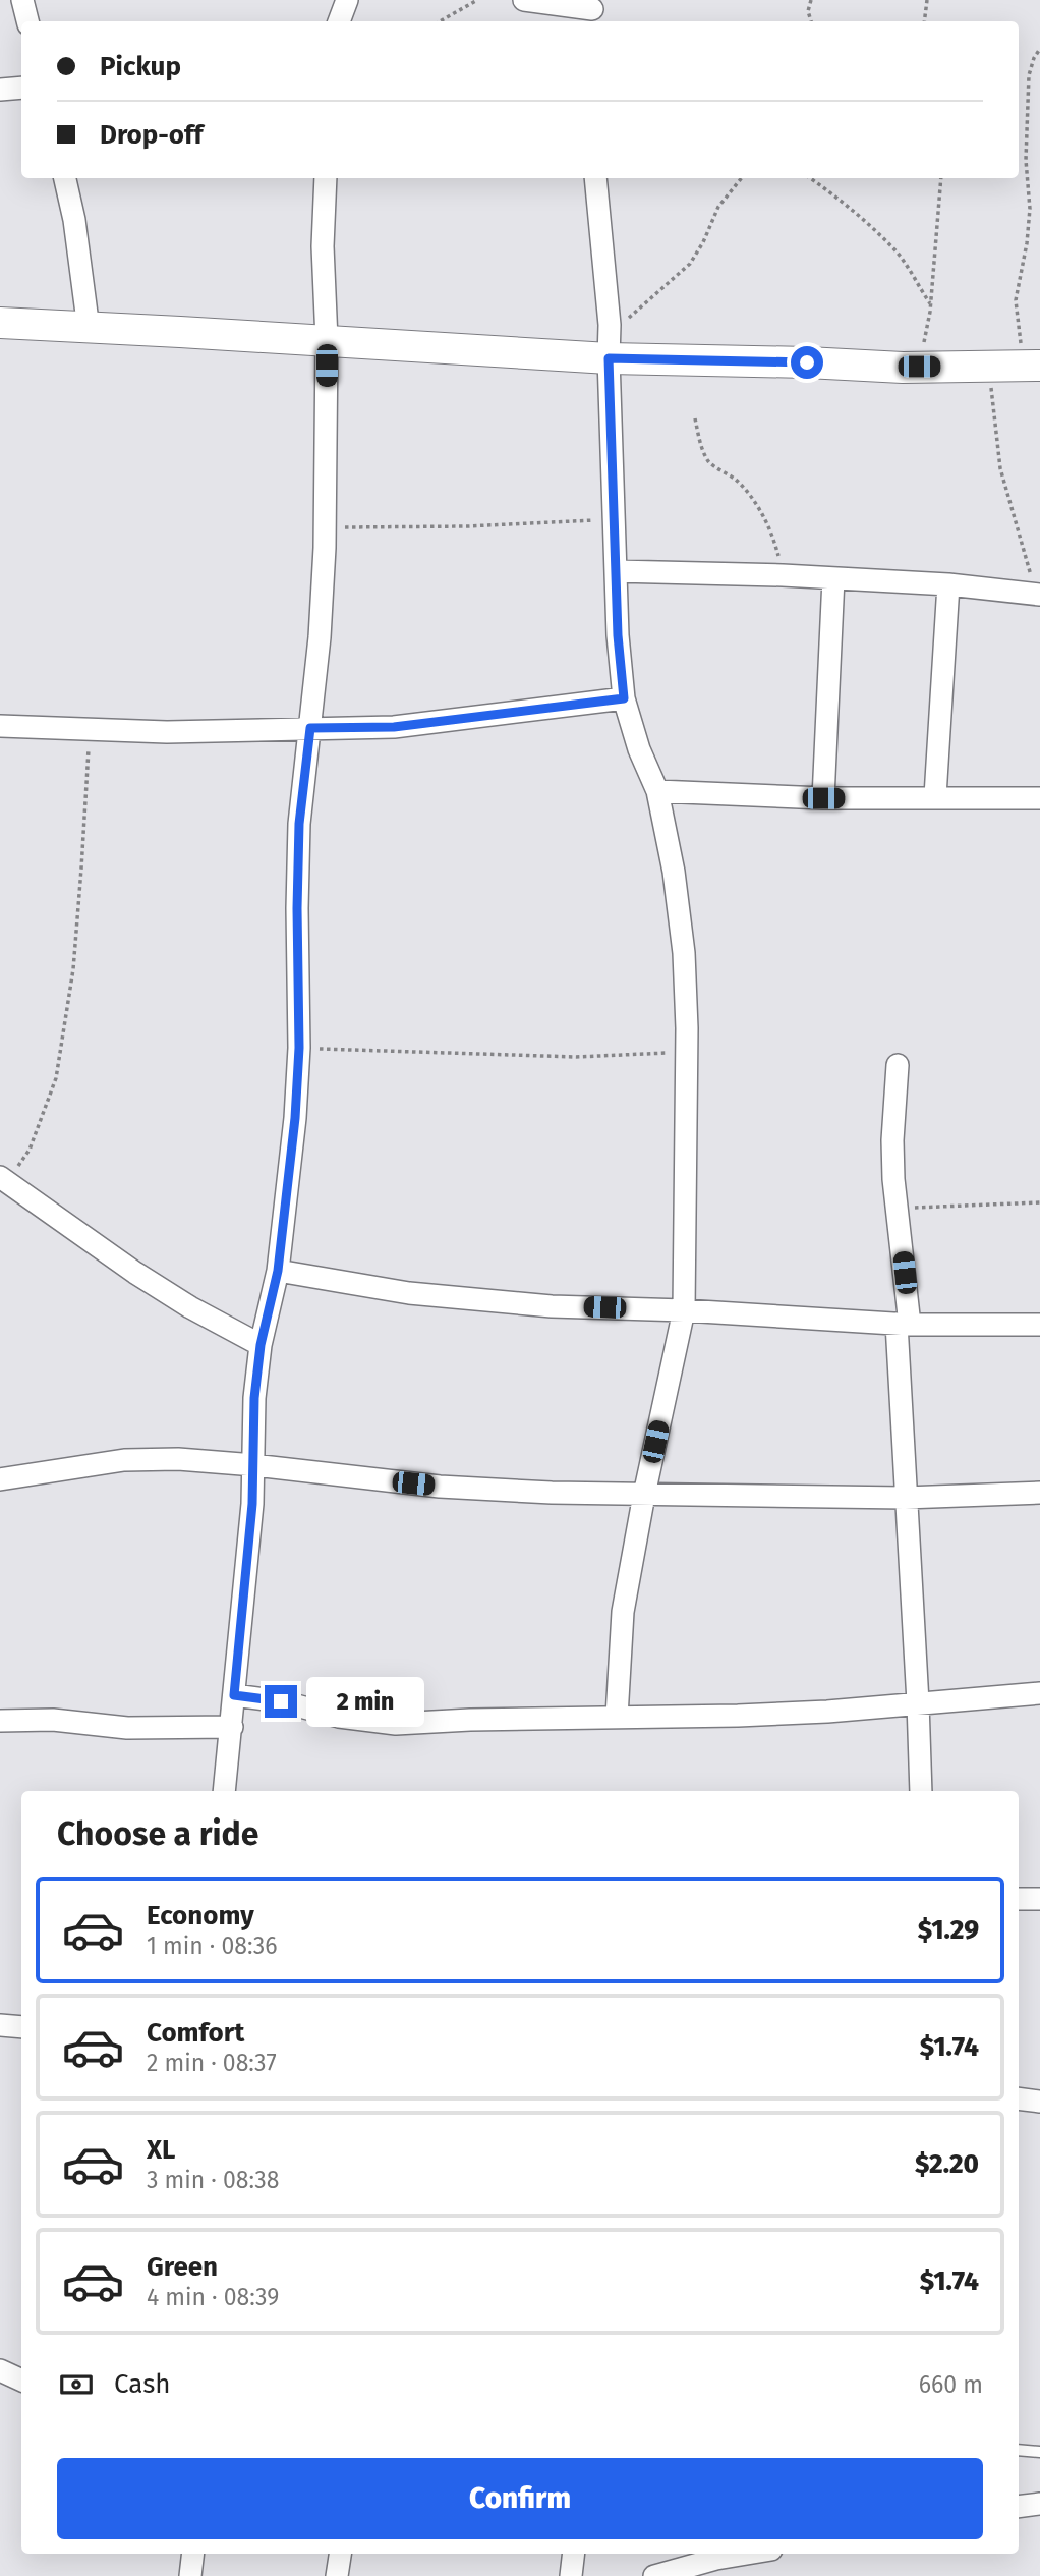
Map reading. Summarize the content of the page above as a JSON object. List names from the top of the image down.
{
  "page": {
    "banner": ["Pickup", "Drop-off"],
    "bubble": "2 min",
    "heading": "Choose a ride",
    "list": [
      {
        "name": "Economy",
        "note": "1 min · 08:36",
        "value": "$1.29"
      },
      {
        "name": "Comfort",
        "note": "2 min · 08:37",
        "value": "$1.74"
      },
      {
        "name": "XL",
        "note": "3 min · 08:38",
        "value": "$2.20"
      },
      {
        "name": "Green",
        "note": "4 min · 08:39",
        "value": "$1.74"
      }
    ],
    "pay": ["Cash", "660 m"],
    "buttons": "Confirm"
  }
}
